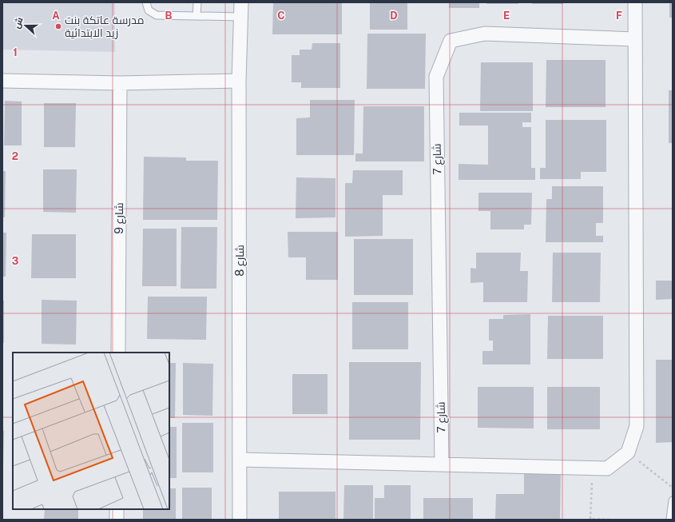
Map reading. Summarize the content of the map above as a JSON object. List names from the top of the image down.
{
  "streets": {
    "street": ["شارع 7", "شارع 9", "شارع 8"]
  },
  "places": ["مدرسة عاتكة بنت زيد الابتدائية"],
  "north": "left",
  "grid": {
    "columns": [
      "A",
      "B",
      "C",
      "D",
      "E",
      "F"
    ],
    "rows": ["1", "2", "3"]
  }
}
